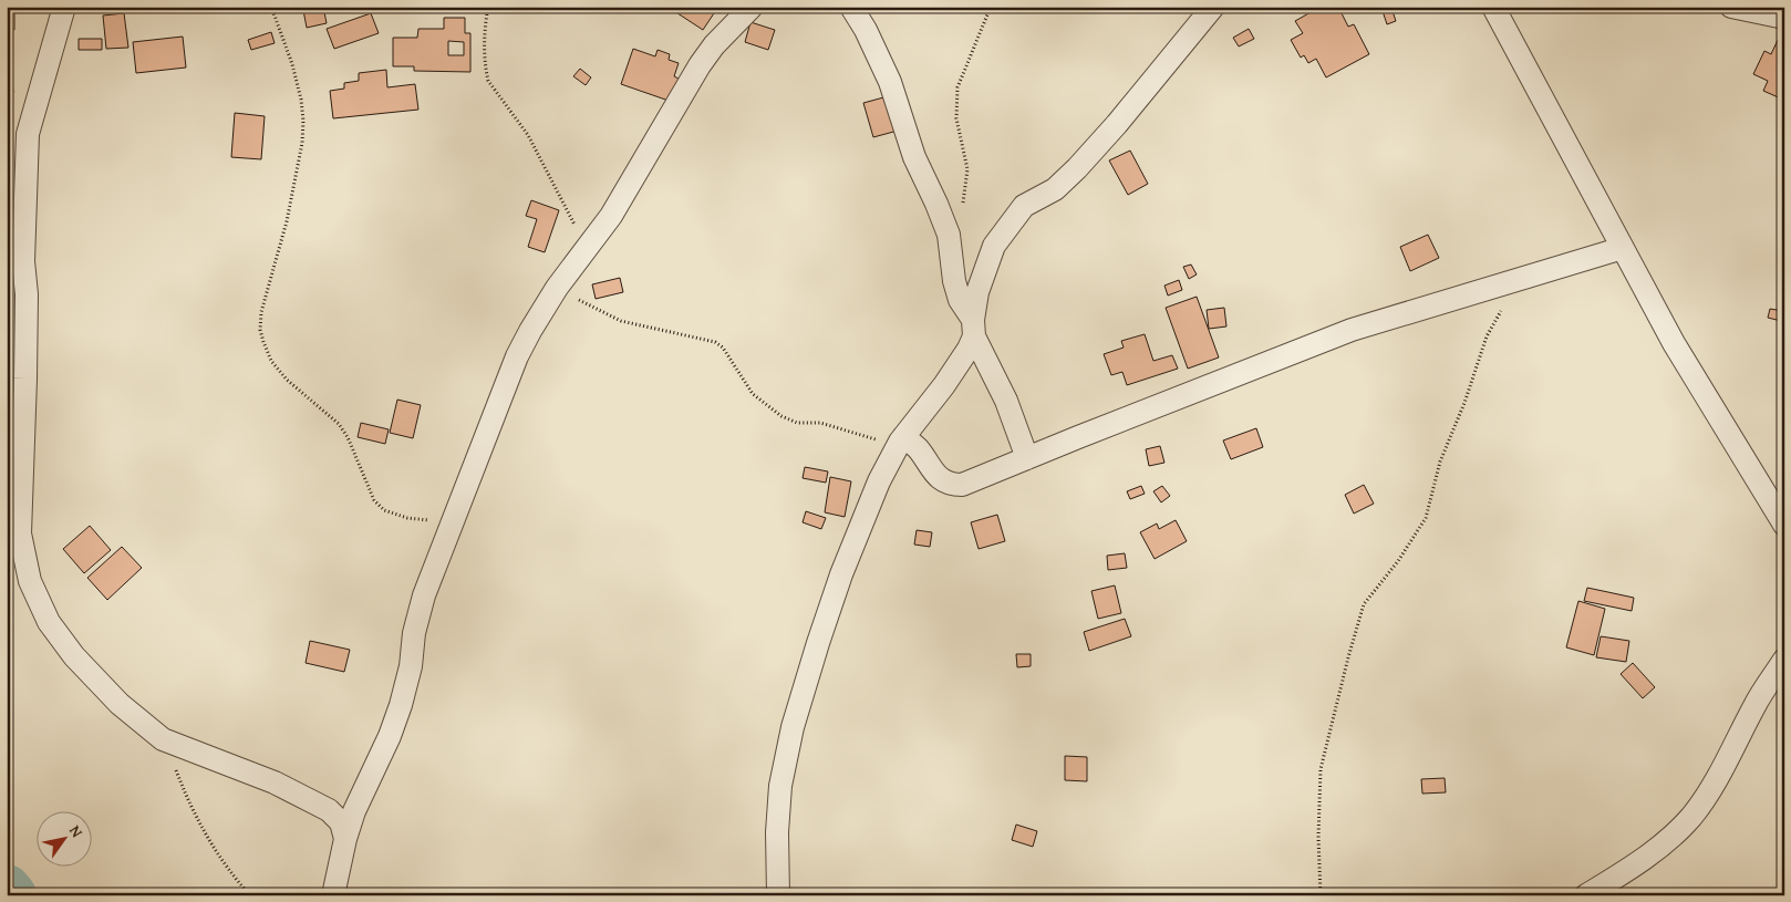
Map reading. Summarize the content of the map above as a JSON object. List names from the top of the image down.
{
  "north": "top right"
}
